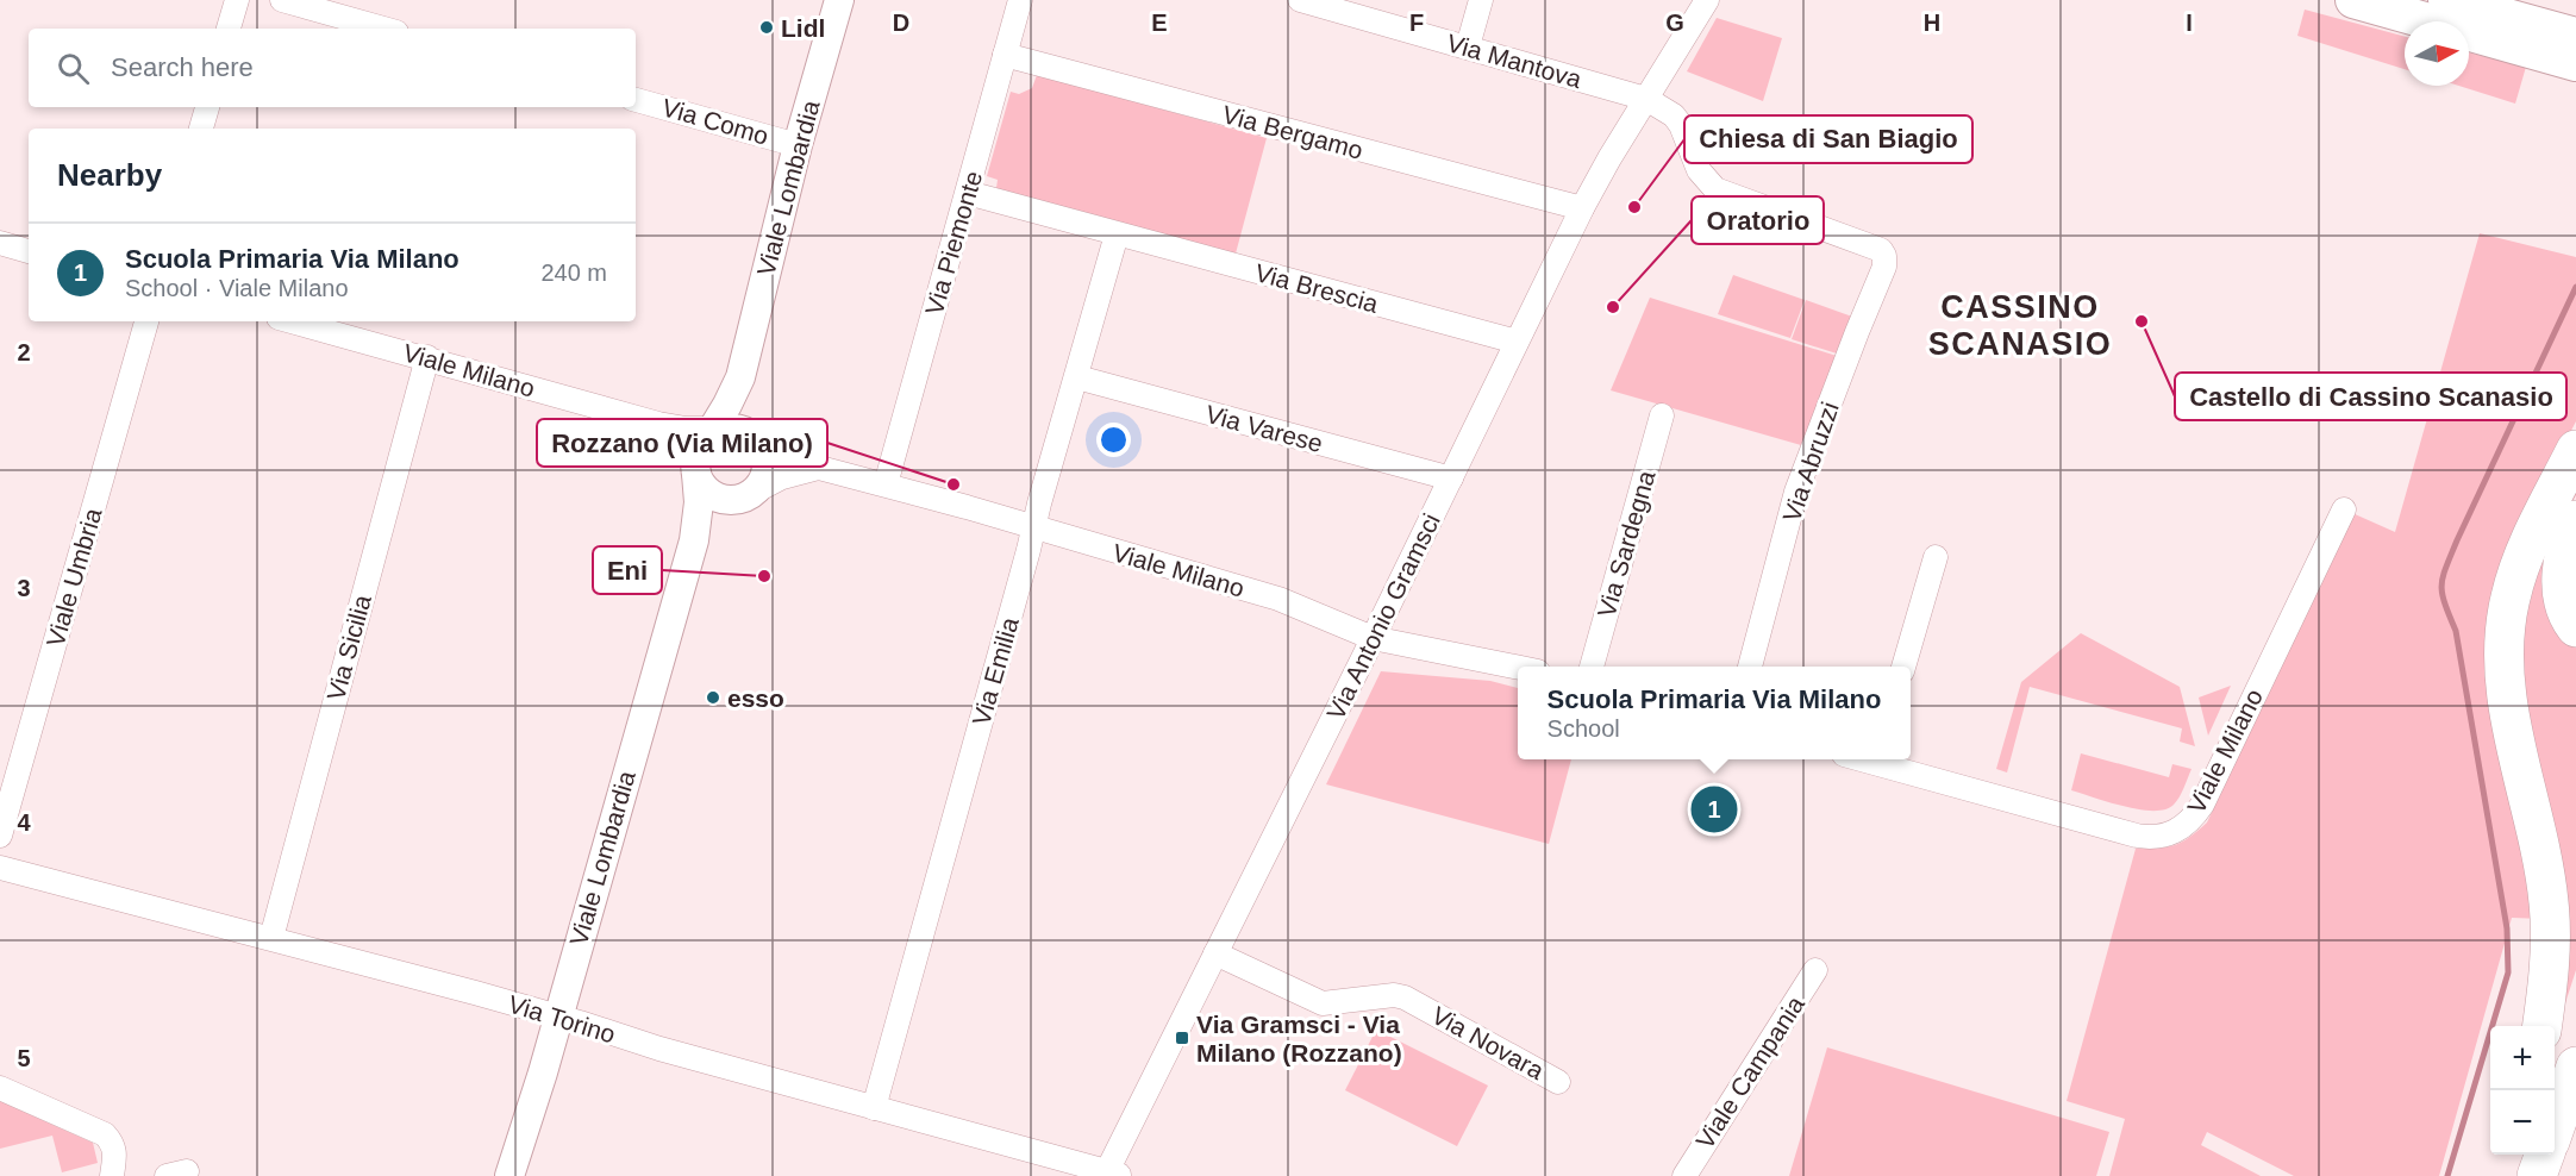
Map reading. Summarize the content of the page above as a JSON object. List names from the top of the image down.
{
  "streets": {
    "street": [
      "Via Mantova",
      "Via Como",
      "Via Bergamo",
      "Viale Lombardia",
      "Via Piemonte",
      "Via Brescia",
      "Viale Milano",
      "Via Varese",
      "Via Abruzzi",
      "Via Sardegna",
      "Viale Umbria",
      "Via Antonio Gramsci",
      "Via Sicilia",
      "Via Emilia",
      "Via Torino",
      "Via Novara",
      "Viale Campania"
    ]
  },
  "crossings": [
    ["Via Mantova", "Via Abruzzi"],
    ["Via Mantova", "Via Antonio Gramsci"],
    ["Via Como", "Viale Lombardia"],
    ["Via Bergamo", "Via Piemonte"],
    ["Via Bergamo", "Via Antonio Gramsci"],
    ["Viale Lombardia", "Viale Milano"],
    ["Viale Lombardia", "Via Torino"],
    ["Via Piemonte", "Via Brescia"],
    ["Via Piemonte", "Viale Milano"],
    ["Via Brescia", "Via Antonio Gramsci"],
    ["Via Brescia", "Via Emilia"],
    ["Viale Milano", "Via Antonio Gramsci"],
    ["Viale Milano", "Via Sicilia"],
    ["Viale Milano", "Via Emilia"],
    ["Via Varese", "Via Antonio Gramsci"],
    ["Via Varese", "Via Emilia"],
    ["Via Antonio Gramsci", "Via Torino"],
    ["Via Antonio Gramsci", "Via Novara"],
    ["Via Sicilia", "Via Torino"],
    ["Via Emilia", "Via Torino"]
  ],
  "districts": ["CASSINO SCANASIO"],
  "places": {
    "other": [
      "Lidl",
      "Chiesa di San Biagio",
      "Oratorio",
      "Castello di Cassino Scanasio",
      "Rozzano (Via Milano)",
      "Eni",
      "esso"
    ],
    "transit": ["Via Gramsci - Via Milano (Rozzano)"]
  },
  "north": "right",
  "page": {
    "search": "Search here",
    "heading": "Nearby",
    "list": [
      {
        "mark": "1",
        "name": "Scuola Primaria Via Milano",
        "note": "School · Viale Milano",
        "value": "240 m"
      }
    ],
    "popup": ["Scuola Primaria Via Milano", "School"],
    "pins": "1",
    "map_buttons": ["+", "−"]
  },
  "grid": {
    "columns": [
      "D",
      "E",
      "F",
      "G",
      "H",
      "I"
    ],
    "rows": [
      "2",
      "3",
      "4",
      "5"
    ]
  }
}
